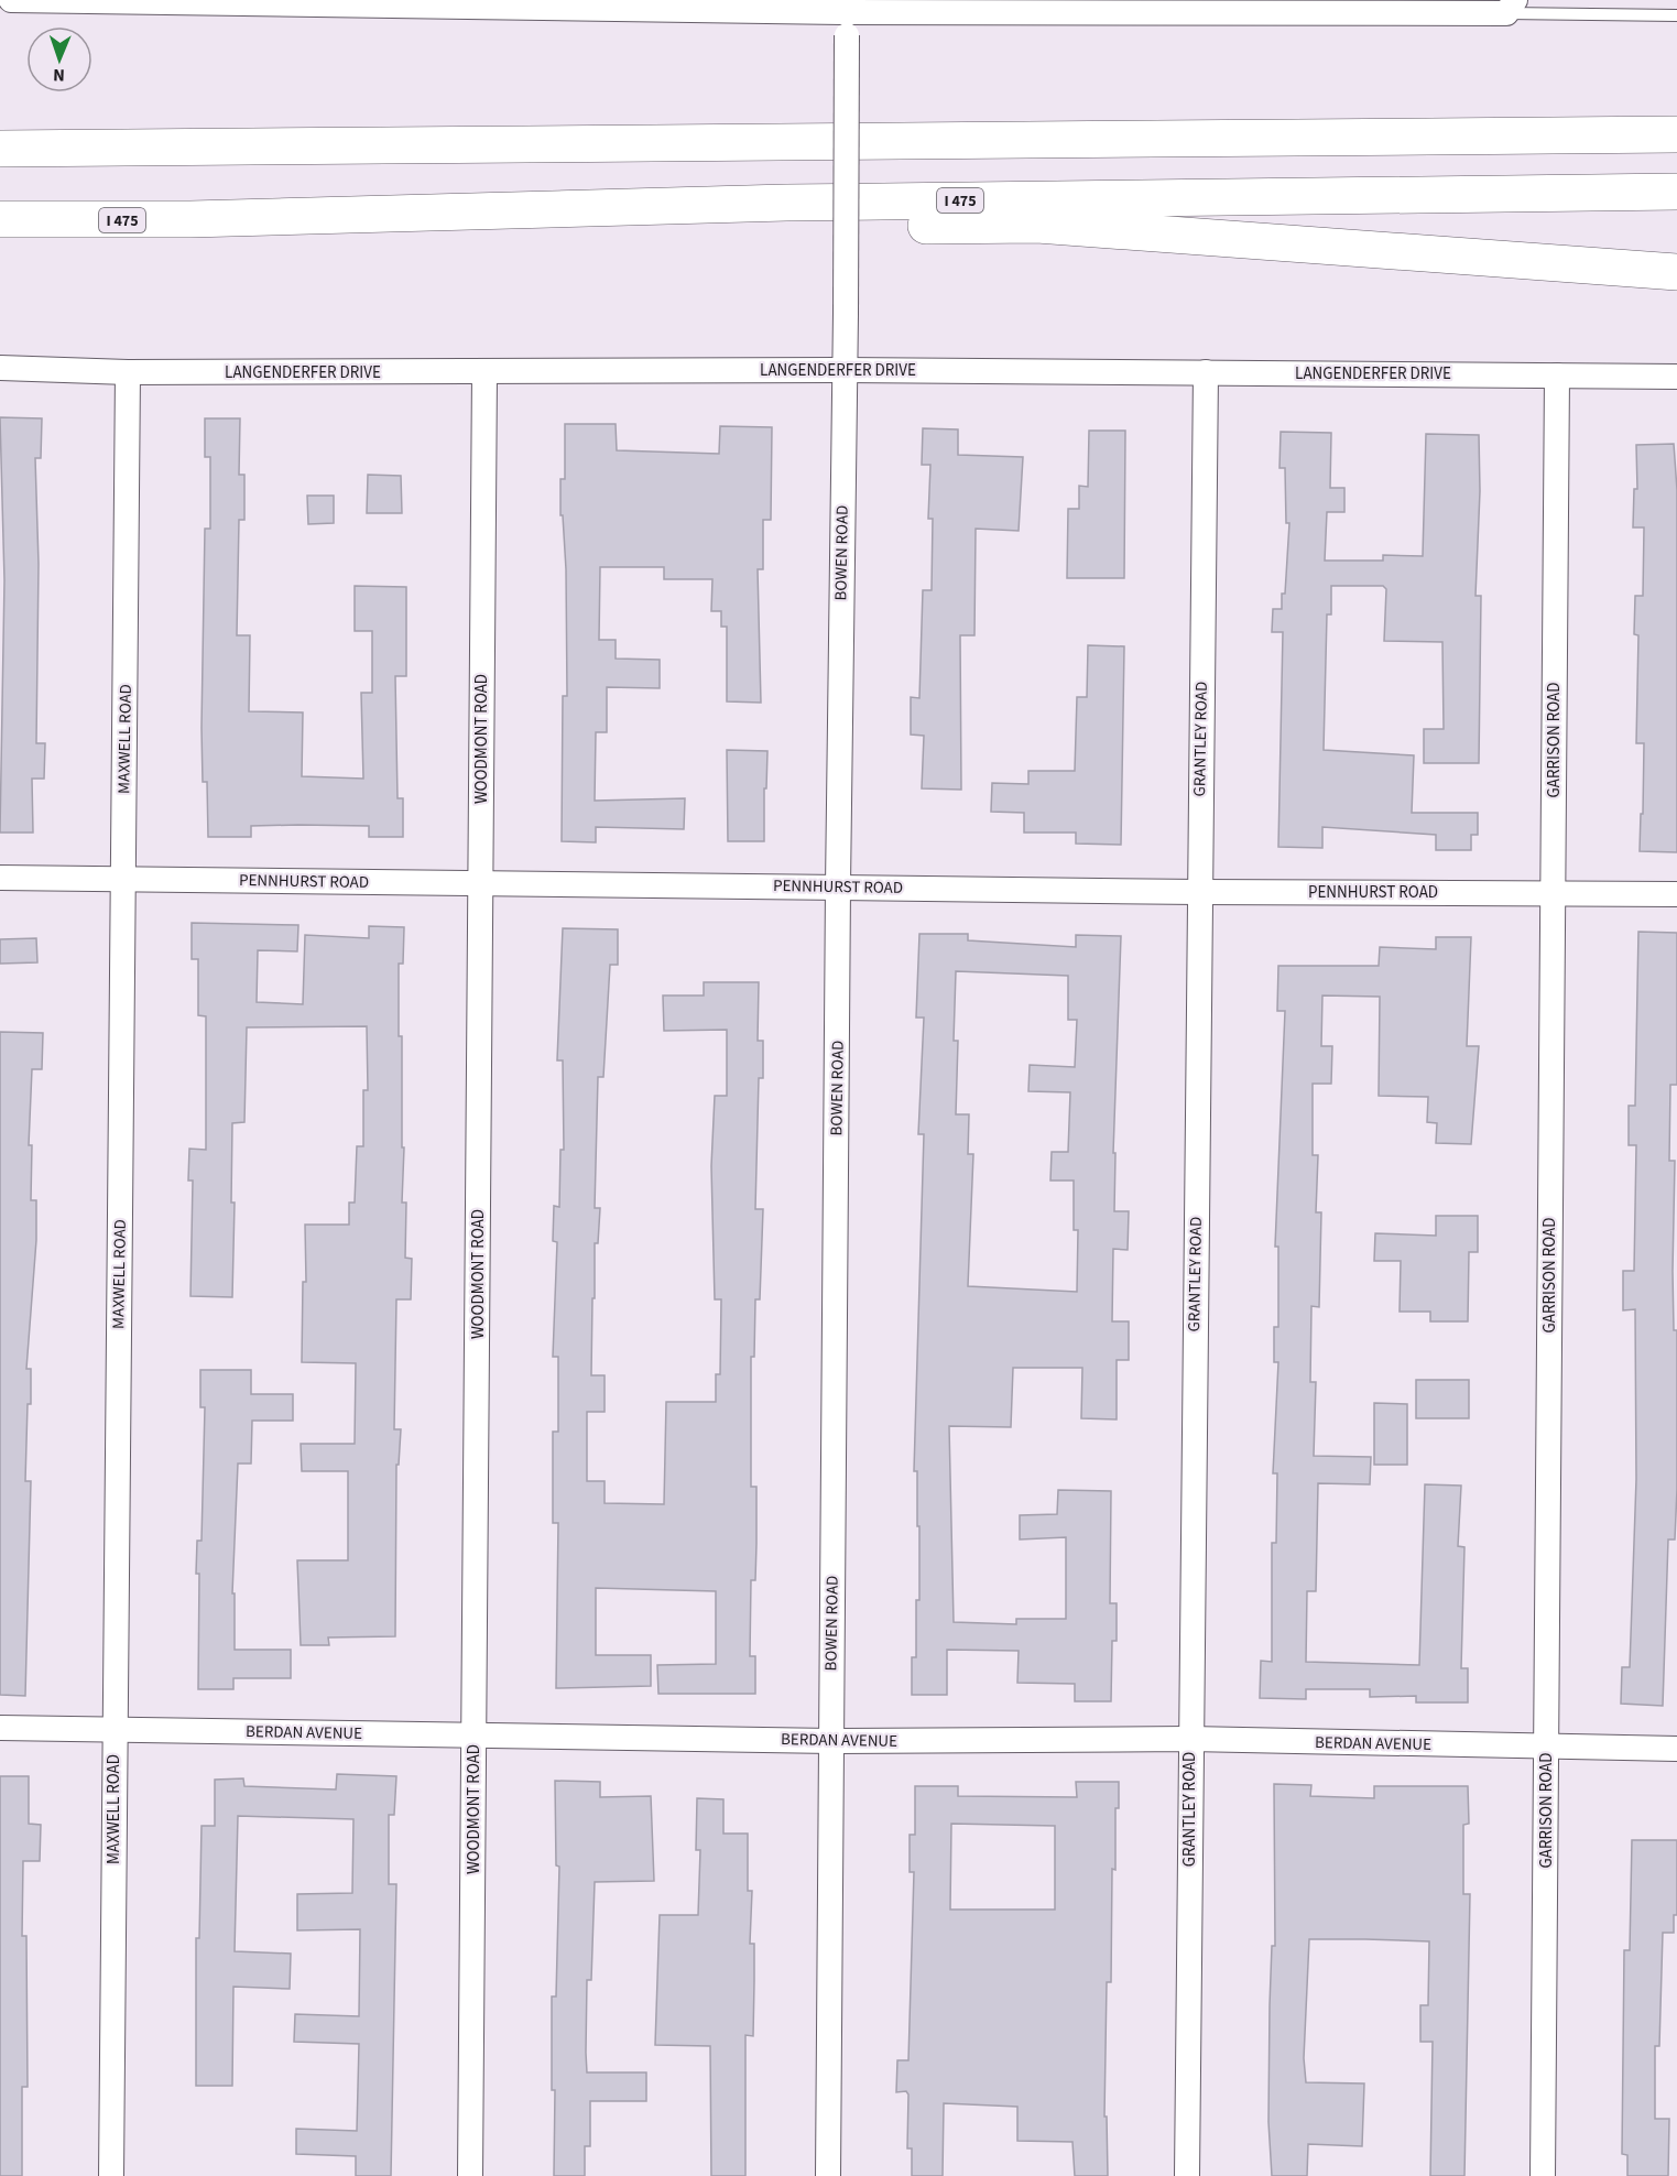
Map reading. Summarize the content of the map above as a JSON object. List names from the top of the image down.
{
  "streets": {
    "highway": ["I 475"],
    "street": [
      "LANGENDERFER DRIVE",
      "BOWEN ROAD",
      "MAXWELL ROAD",
      "WOODMONT ROAD",
      "GRANTLEY ROAD",
      "GARRISON ROAD",
      "PENNHURST ROAD",
      "BERDAN AVENUE"
    ]
  },
  "crossings": [
    ["LANGENDERFER DRIVE", "BOWEN ROAD"],
    ["LANGENDERFER DRIVE", "MAXWELL ROAD"],
    ["LANGENDERFER DRIVE", "WOODMONT ROAD"],
    ["LANGENDERFER DRIVE", "GRANTLEY ROAD"],
    ["LANGENDERFER DRIVE", "GARRISON ROAD"],
    ["BOWEN ROAD", "PENNHURST ROAD"],
    ["BOWEN ROAD", "BERDAN AVENUE"],
    ["MAXWELL ROAD", "PENNHURST ROAD"],
    ["MAXWELL ROAD", "BERDAN AVENUE"],
    ["WOODMONT ROAD", "PENNHURST ROAD"],
    ["WOODMONT ROAD", "BERDAN AVENUE"],
    ["GRANTLEY ROAD", "PENNHURST ROAD"],
    ["GRANTLEY ROAD", "BERDAN AVENUE"],
    ["GARRISON ROAD", "PENNHURST ROAD"],
    ["GARRISON ROAD", "BERDAN AVENUE"]
  ],
  "north": "bottom"
}
